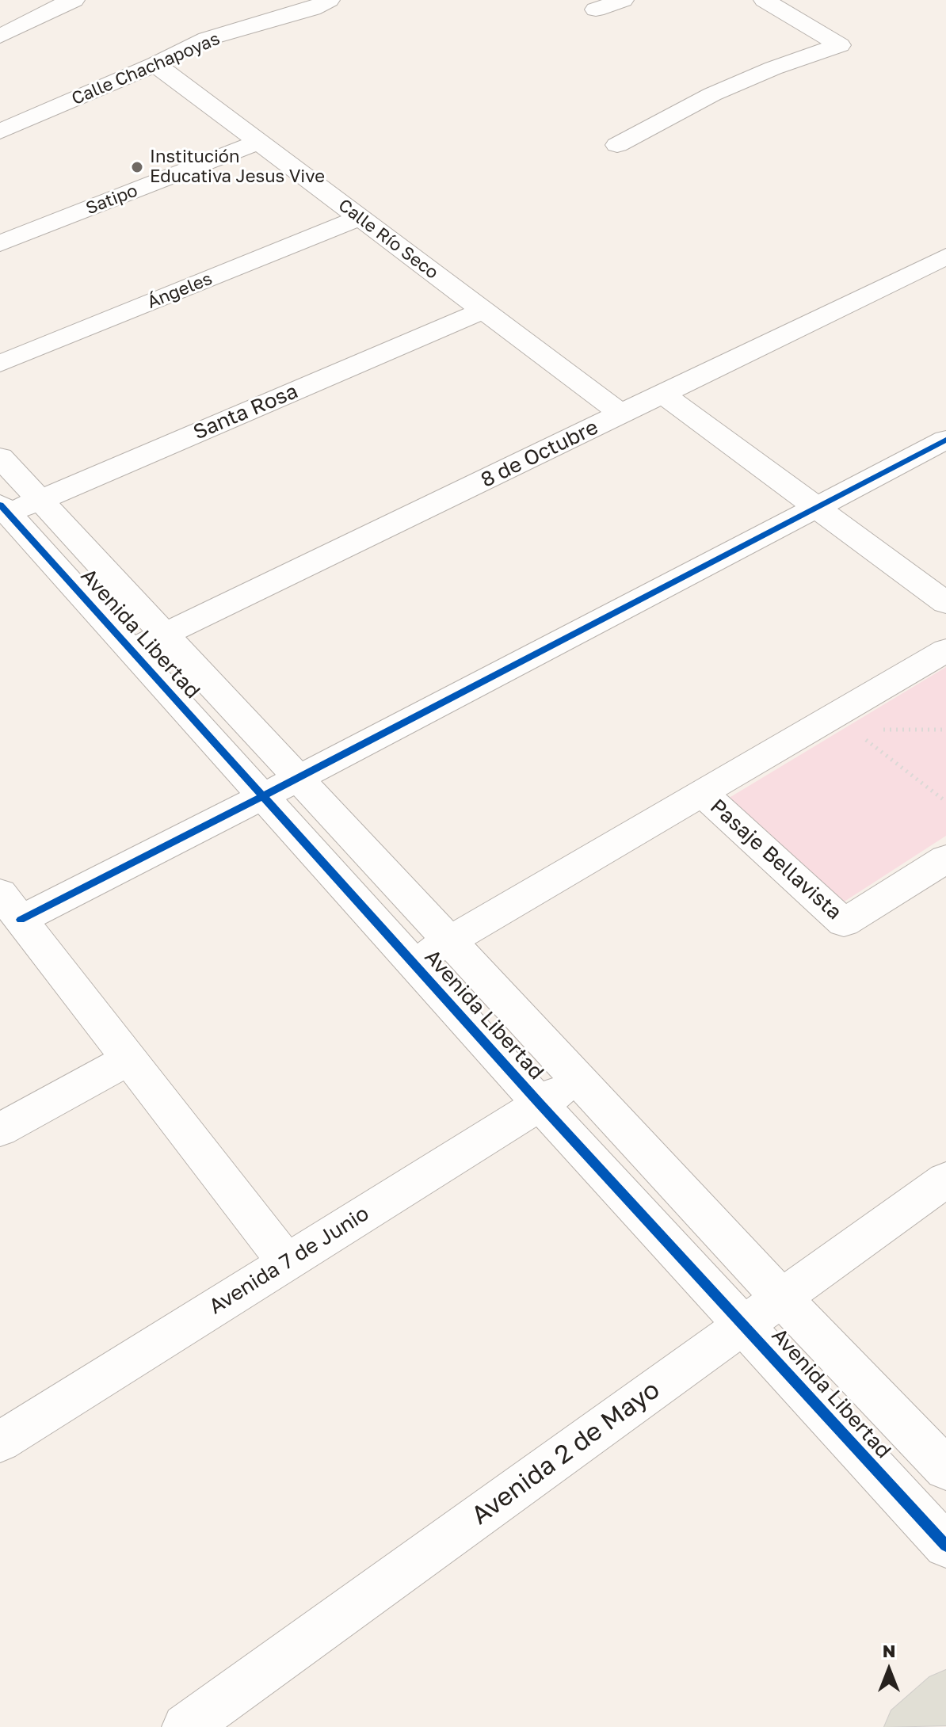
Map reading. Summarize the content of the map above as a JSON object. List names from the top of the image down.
{
  "streets": {
    "street": [
      "Calle Chachapoyas",
      "Satipo",
      "Calle Río Seco",
      "Ángeles",
      "Santa Rosa",
      "8 de Octubre",
      "Avenida Libertad",
      "Pasaje Bellavista",
      "Avenida 7 de Junio",
      "Avenida 2 de Mayo"
    ]
  },
  "crossings": [
    ["Calle Chachapoyas", "Calle Río Seco"],
    ["Satipo", "Calle Río Seco"],
    ["Calle Río Seco", "Ángeles"],
    ["Calle Río Seco", "Santa Rosa"],
    ["Calle Río Seco", "8 de Octubre"],
    ["Santa Rosa", "Avenida Libertad"],
    ["8 de Octubre", "Avenida Libertad"],
    ["Avenida Libertad", "Avenida 7 de Junio"],
    ["Avenida Libertad", "Avenida 2 de Mayo"]
  ],
  "places": ["Institución Educativa Jesus Vive"],
  "north": "top"
}
